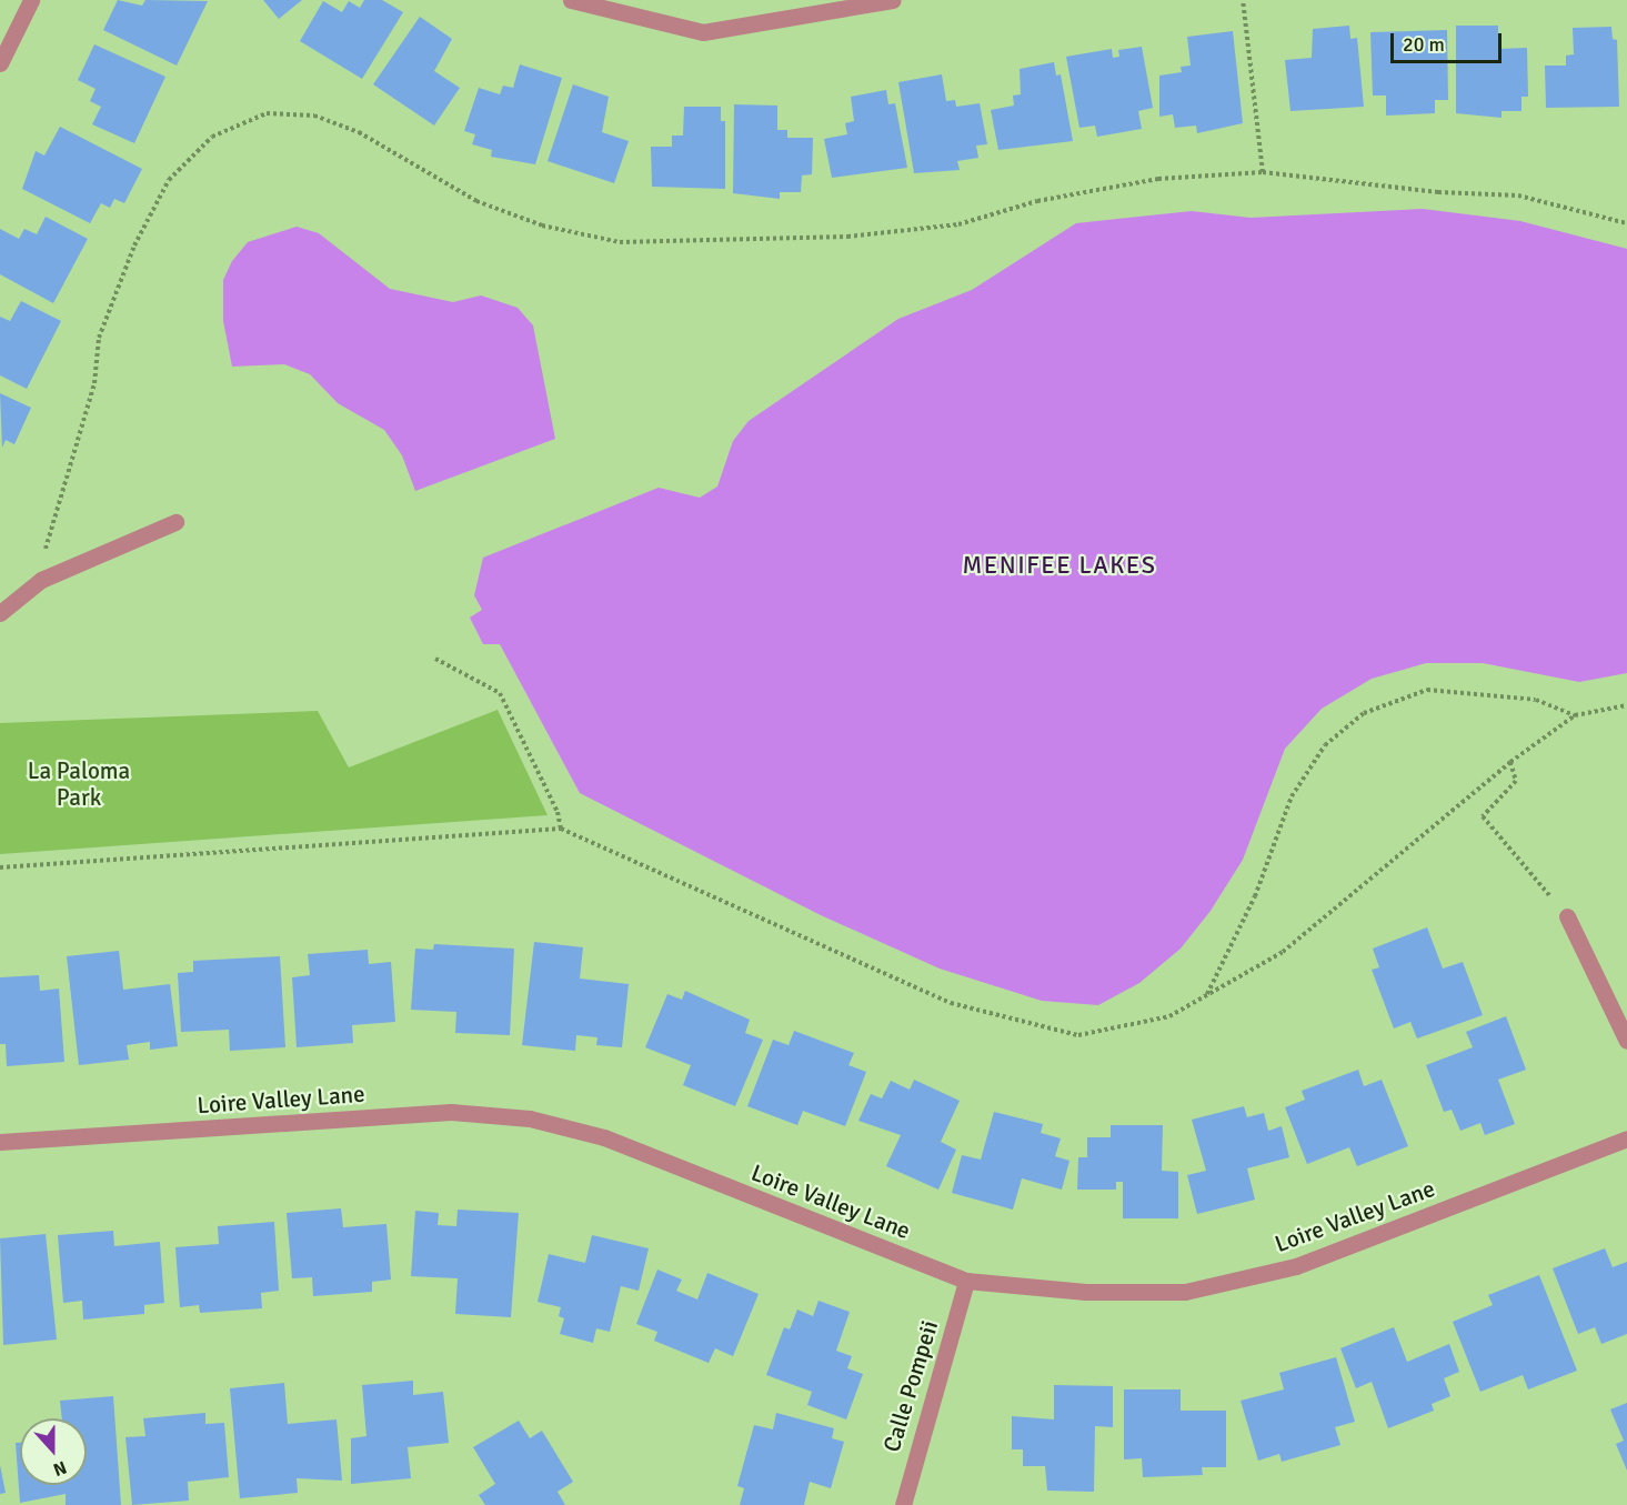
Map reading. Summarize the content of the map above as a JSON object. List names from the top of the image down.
{
  "streets": {
    "street": ["Loire Valley Lane", "Calle Pompeii"]
  },
  "crossings": [
    ["Loire Valley Lane", "Calle Pompeii"]
  ],
  "districts": ["MENIFEE LAKES"],
  "parks": ["La Paloma Park"],
  "scale_bar": "20 m",
  "north": "bottom"
}
